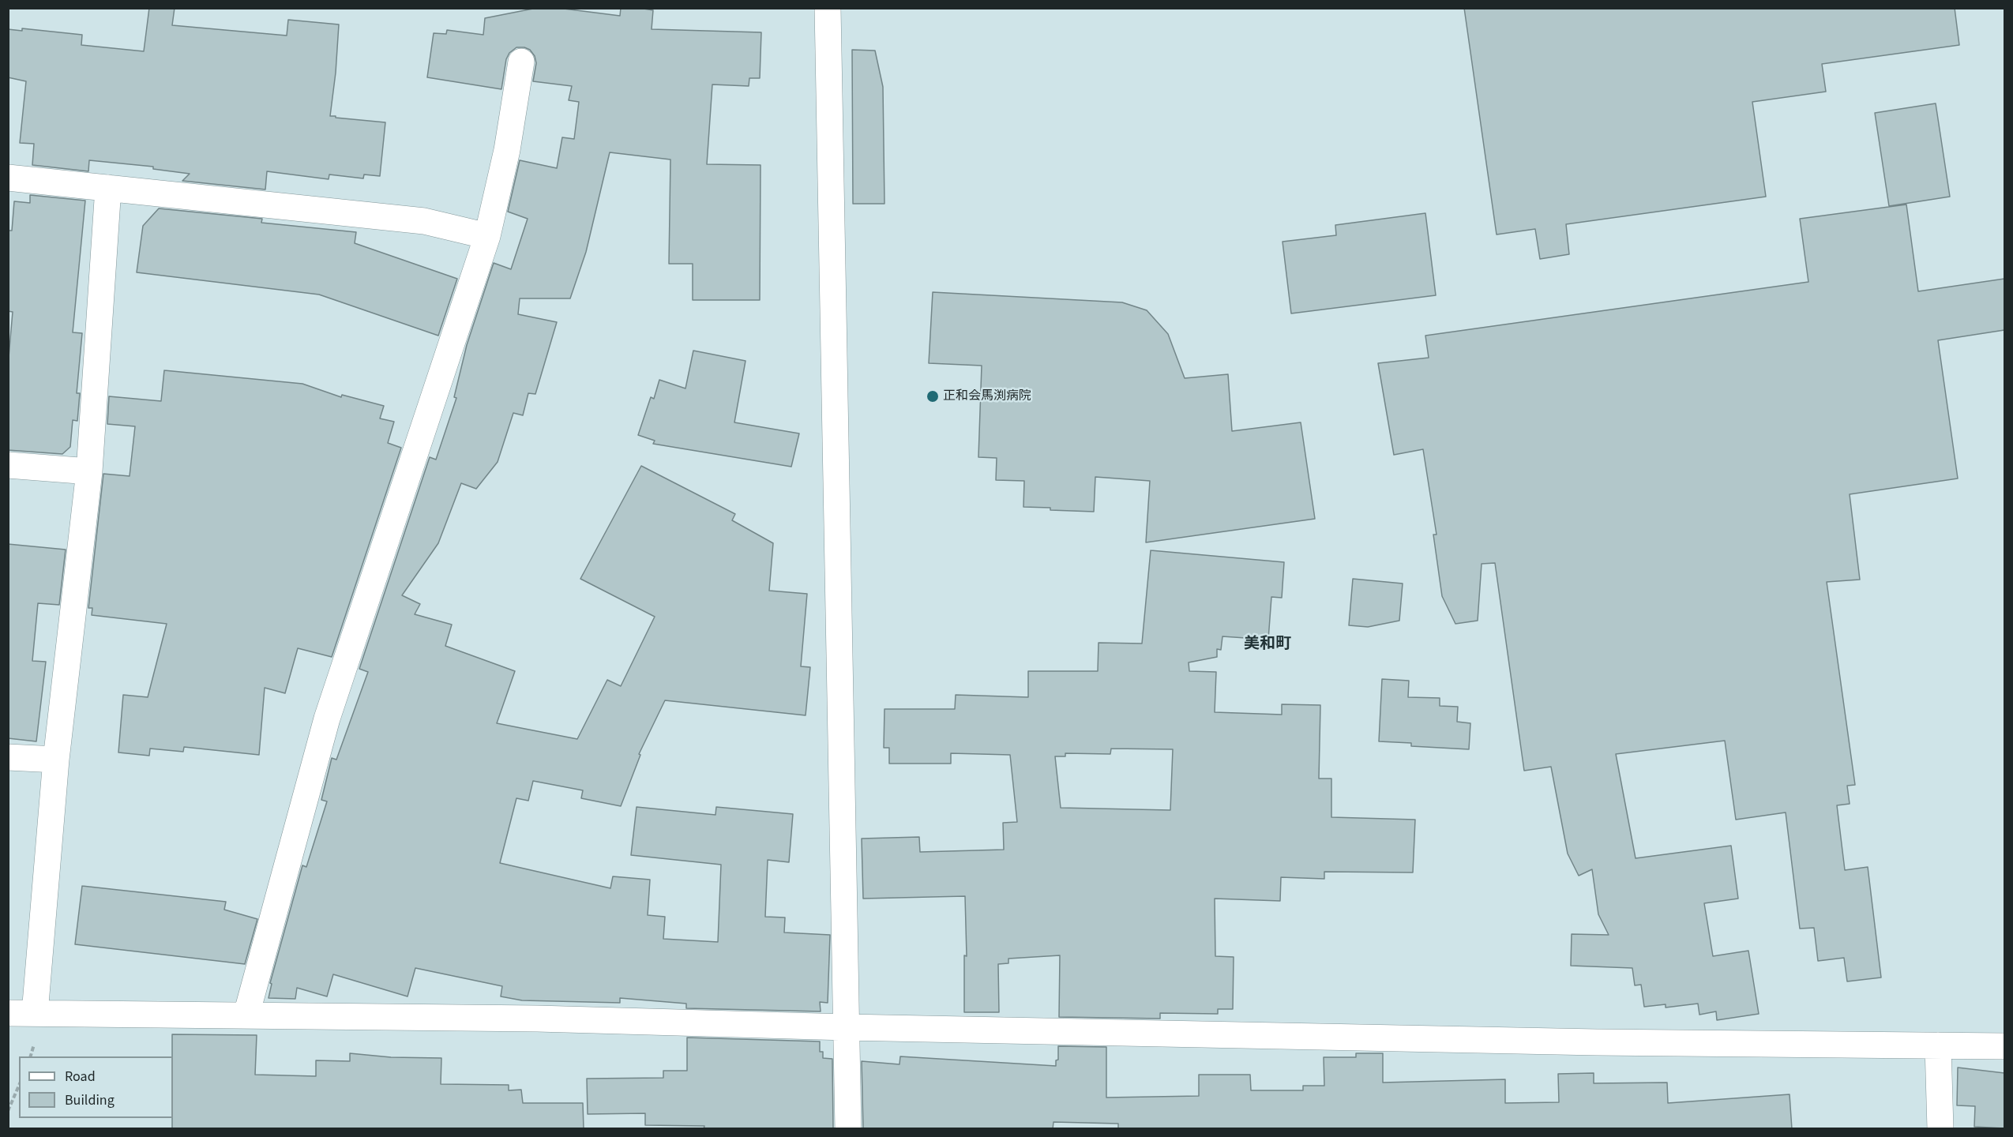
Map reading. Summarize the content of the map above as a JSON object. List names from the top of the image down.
{
  "districts": ["美和町"],
  "places": ["正和会馬渕病院"],
  "legend": ["Road", "Building"]
}
